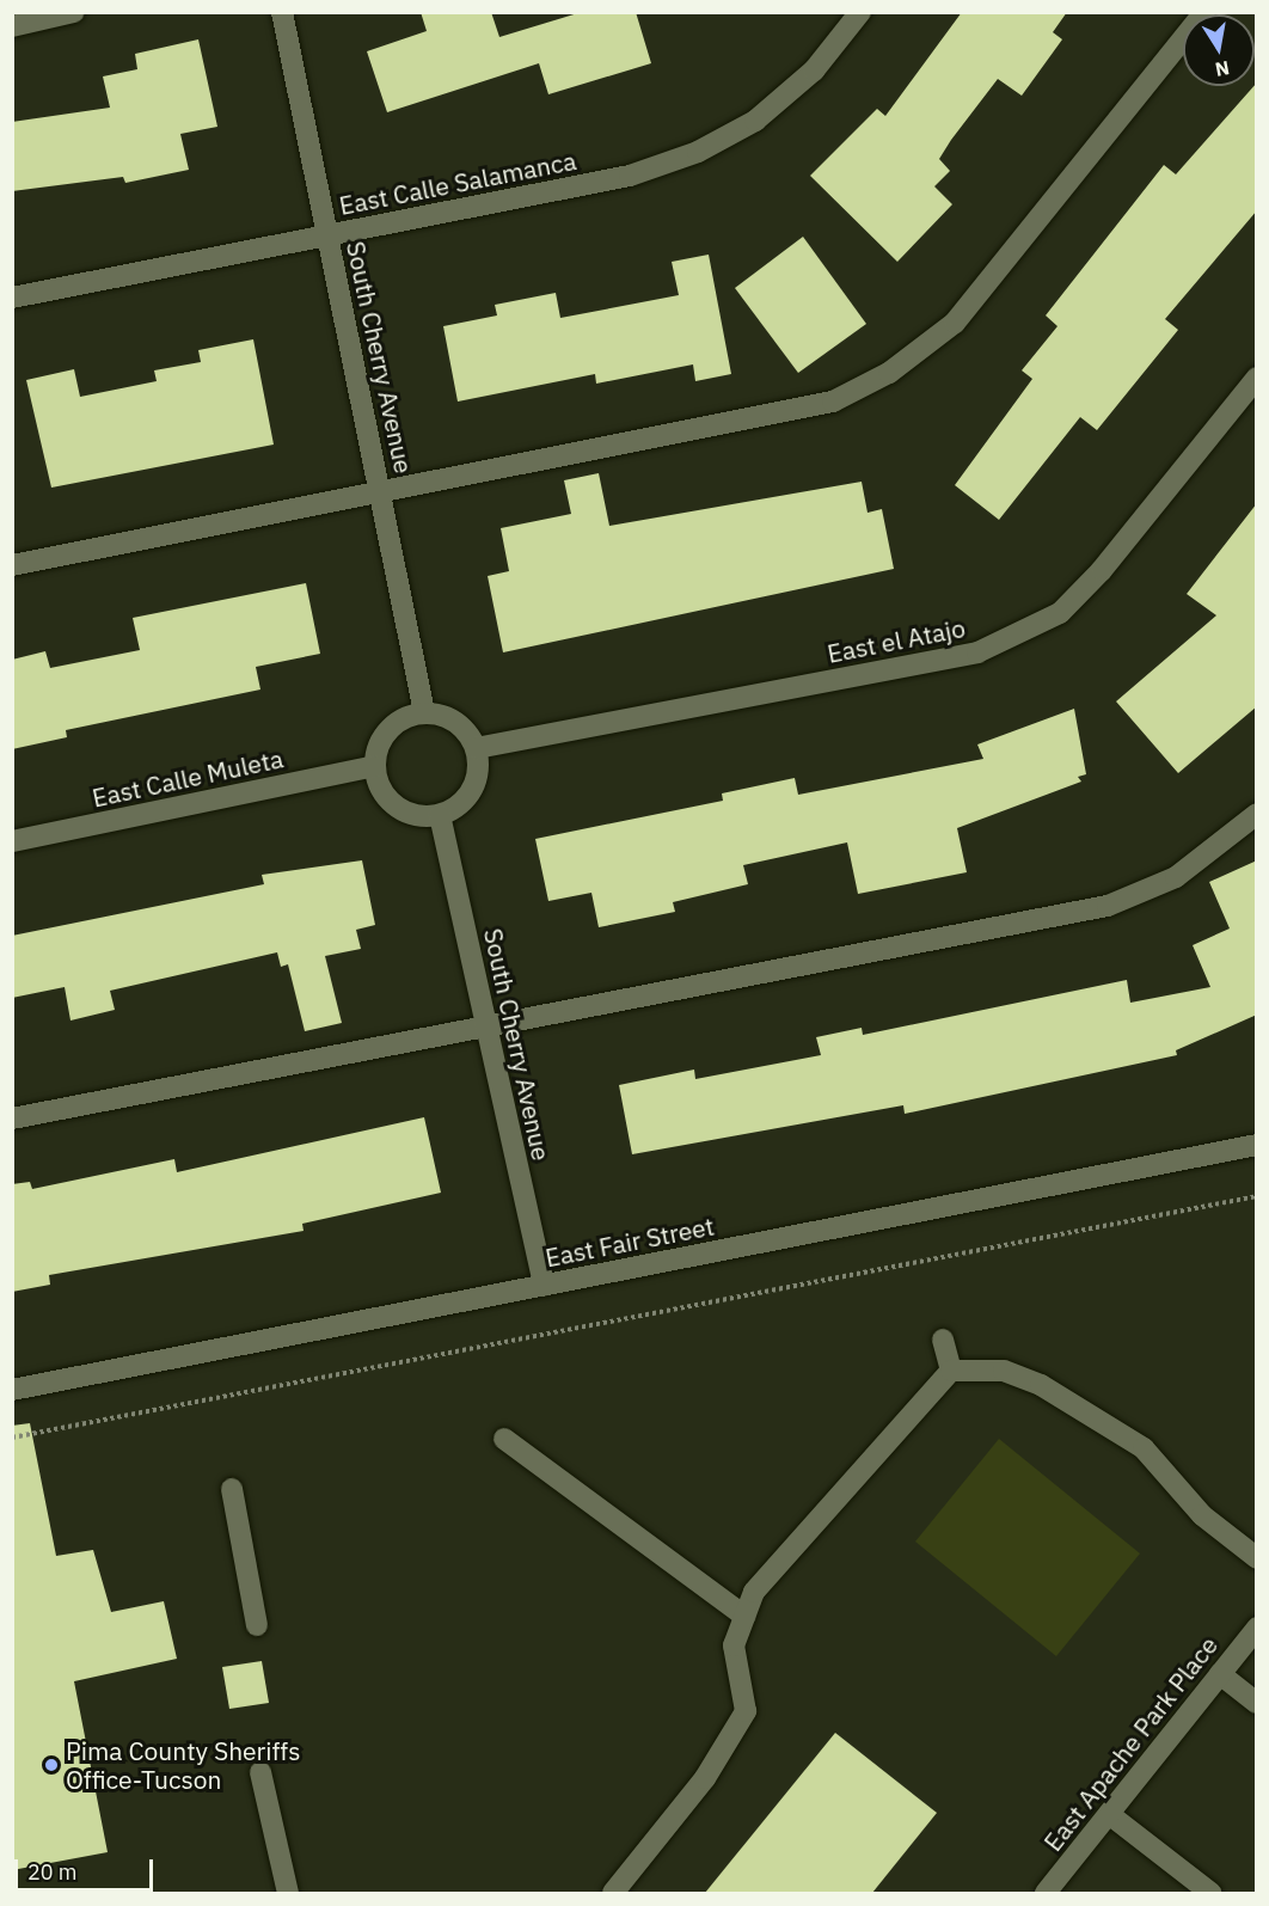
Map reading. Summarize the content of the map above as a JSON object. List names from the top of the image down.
{
  "streets": {
    "street": [
      "East Calle Salamanca",
      "South Cherry Avenue",
      "East el Atajo",
      "East Calle Muleta",
      "East Fair Street",
      "East Apache Park Place"
    ]
  },
  "crossings": [
    ["East Calle Salamanca", "South Cherry Avenue"],
    ["South Cherry Avenue", "East el Atajo"],
    ["South Cherry Avenue", "East Calle Muleta"],
    ["South Cherry Avenue", "East Fair Street"],
    ["East el Atajo", "East Calle Muleta"]
  ],
  "places": ["Pima County Sheriffs Office-Tucson"],
  "scale_bar": "20 m",
  "north": "bottom"
}
